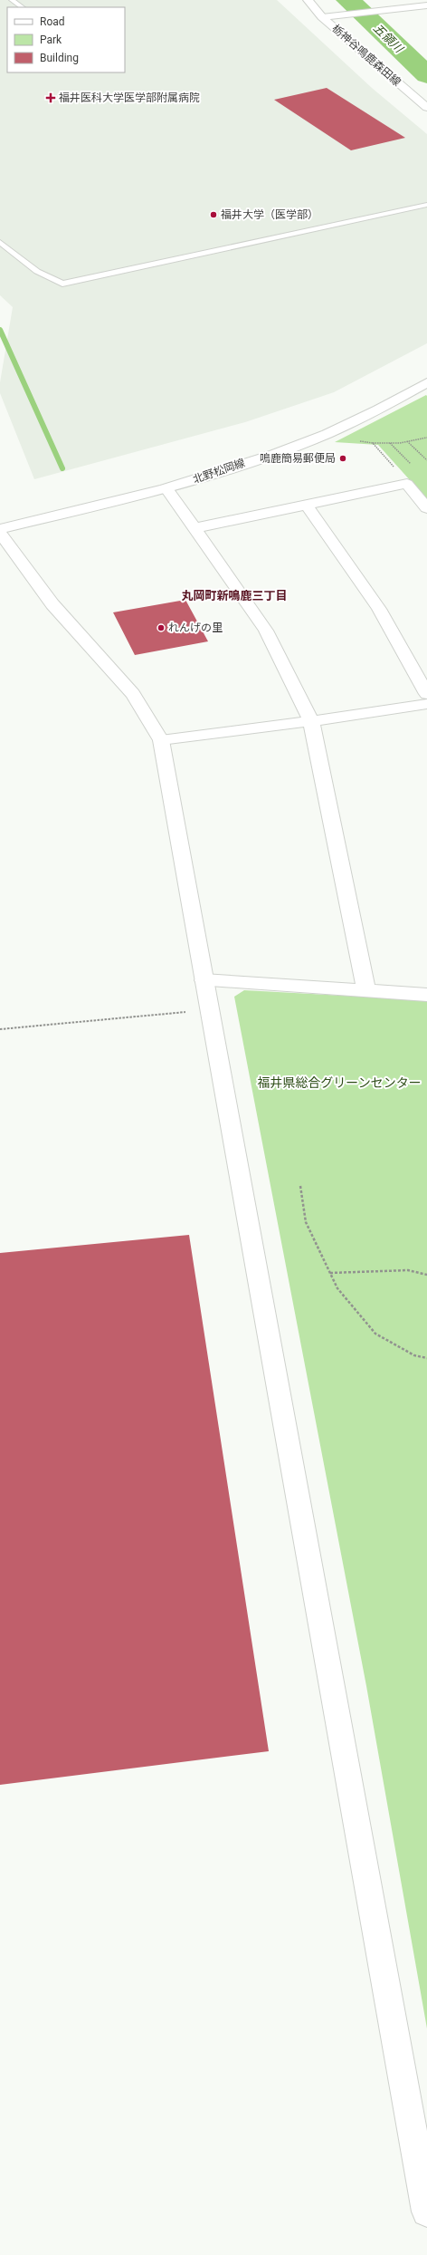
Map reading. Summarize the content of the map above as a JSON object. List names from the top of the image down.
{
  "streets": {
    "street": ["栃神谷鳴鹿森田線", "北野松岡線"]
  },
  "districts": ["丸岡町新鳴鹿三丁目"],
  "water": ["五領川"],
  "parks": ["福井県総合グリーンセンター"],
  "places": {
    "health": ["福井医科大学医学部附属病院"],
    "other": ["福井大学（医学部）", "鳴鹿簡易郵便局", "れんげの里"]
  },
  "legend": ["Road", "Park", "Building"]
}
